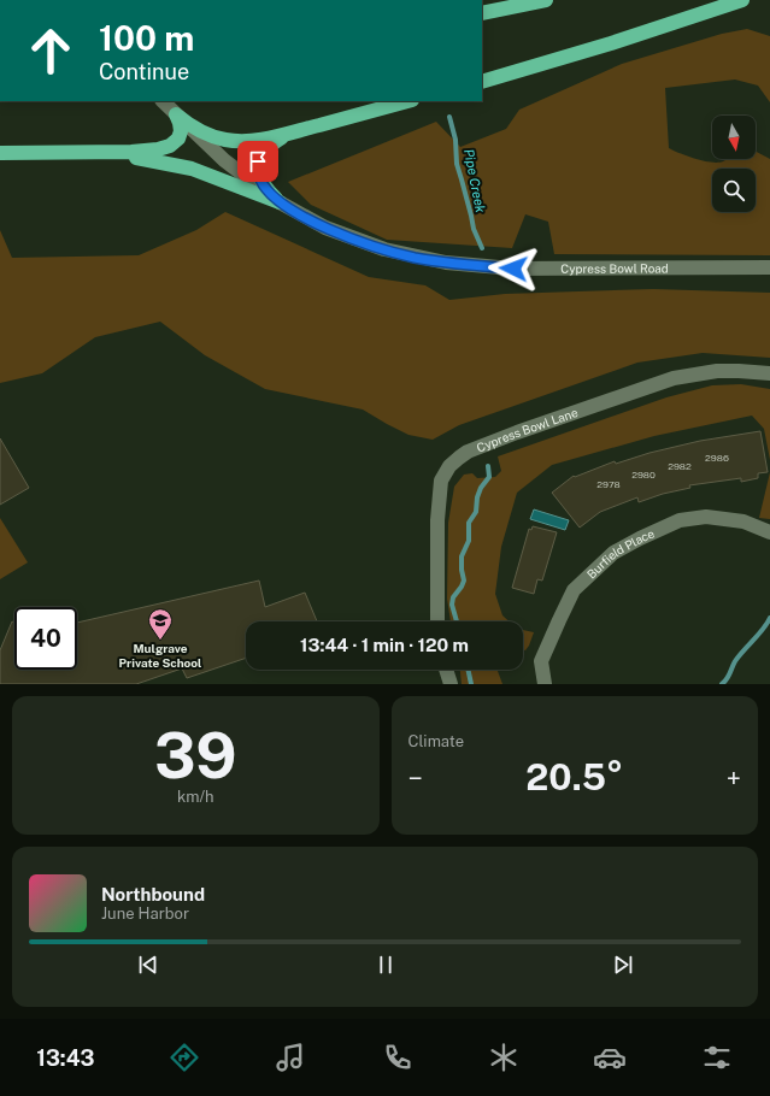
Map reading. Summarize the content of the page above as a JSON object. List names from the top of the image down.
{
  "streets": {
    "street": ["Cypress Bowl Road", "Cypress Bowl Lane", "Burfield Place"]
  },
  "water": ["Pipe Creek"],
  "places": {
    "school or university": ["Mulgrave Private School"]
  },
  "house_numbers": [
    "2986",
    "2982",
    "2980",
    "2978"
  ],
  "north": "bottom",
  "page": {
    "turn": ["100 m", "Continue"],
    "limit": "40",
    "trip": "13:44 · 1 min · 120 m",
    "tile": [
      ["39", "km/h"],
      "Climate"
    ],
    "heat": ["−", "20.5°", "+"],
    "song": ["Northbound", "June Harbor"],
    "tabs": "13:43"
  }
}
